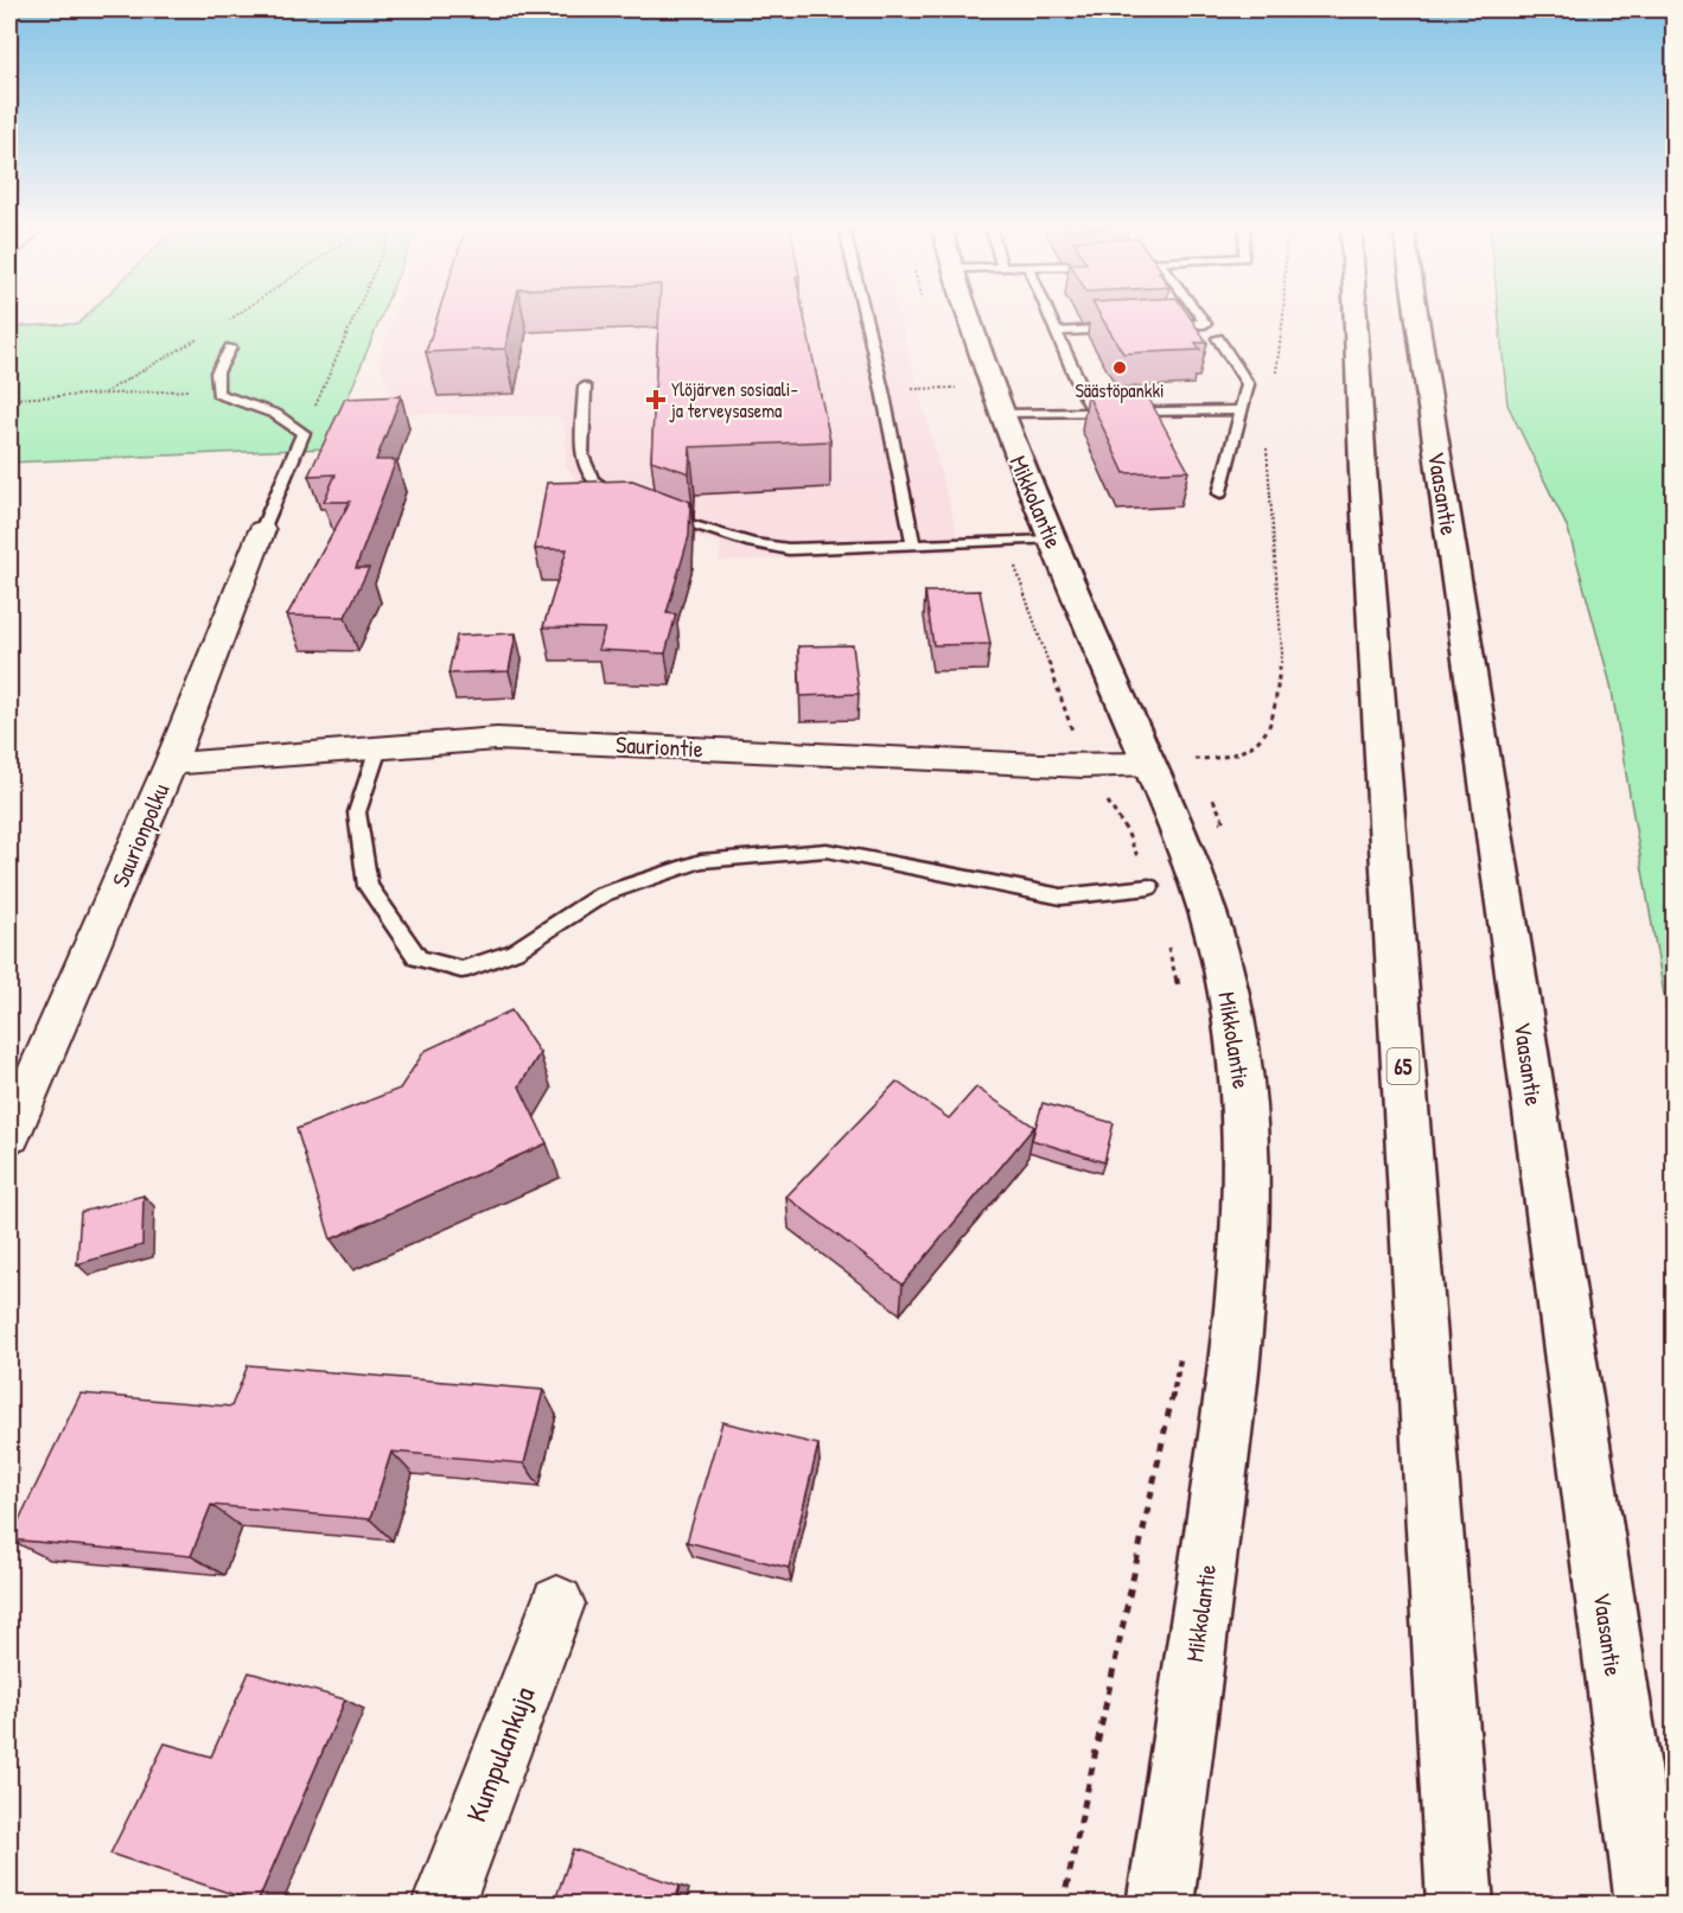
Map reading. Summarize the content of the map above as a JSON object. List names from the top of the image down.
{
  "streets": {
    "main road": ["Vaasantie", "Mikkolantie", "65"],
    "street": ["Sauriontie", "Saurionpolku", "Kumpulankuja"]
  },
  "crossings": [
    ["Mikkolantie", "Sauriontie"],
    ["Sauriontie", "Saurionpolku"]
  ],
  "places": {
    "other": ["Säästöpankki"],
    "health": ["Ylöjärven sosiaali- ja terveysasema"]
  }
}
